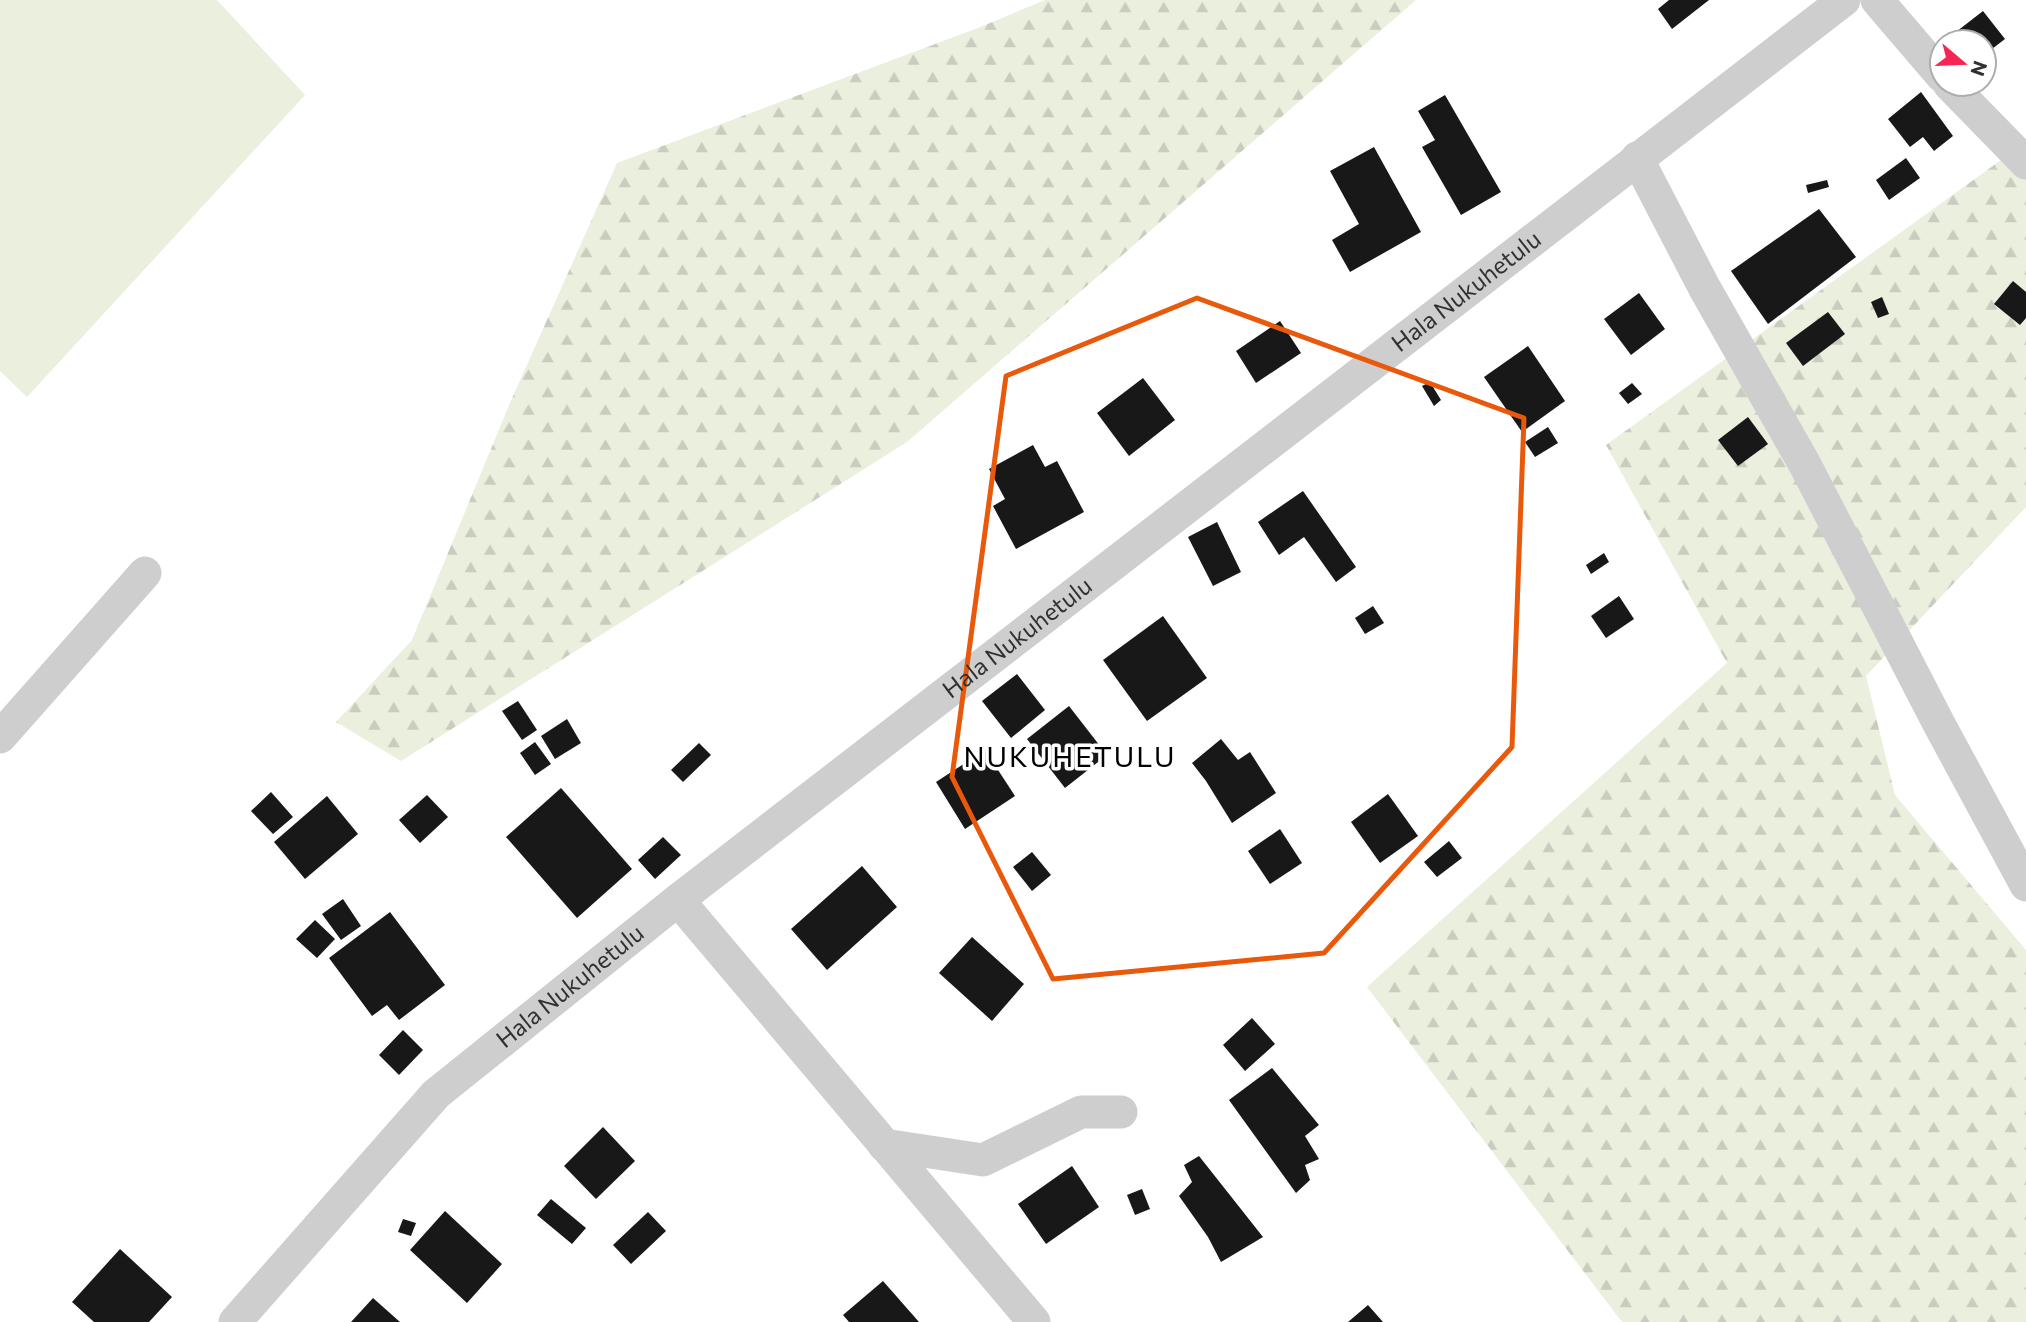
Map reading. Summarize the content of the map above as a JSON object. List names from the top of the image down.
{
  "streets": {
    "street": ["Hala Nukuhetulu"]
  },
  "districts": ["NUKUHETULU"],
  "north": "right"
}
